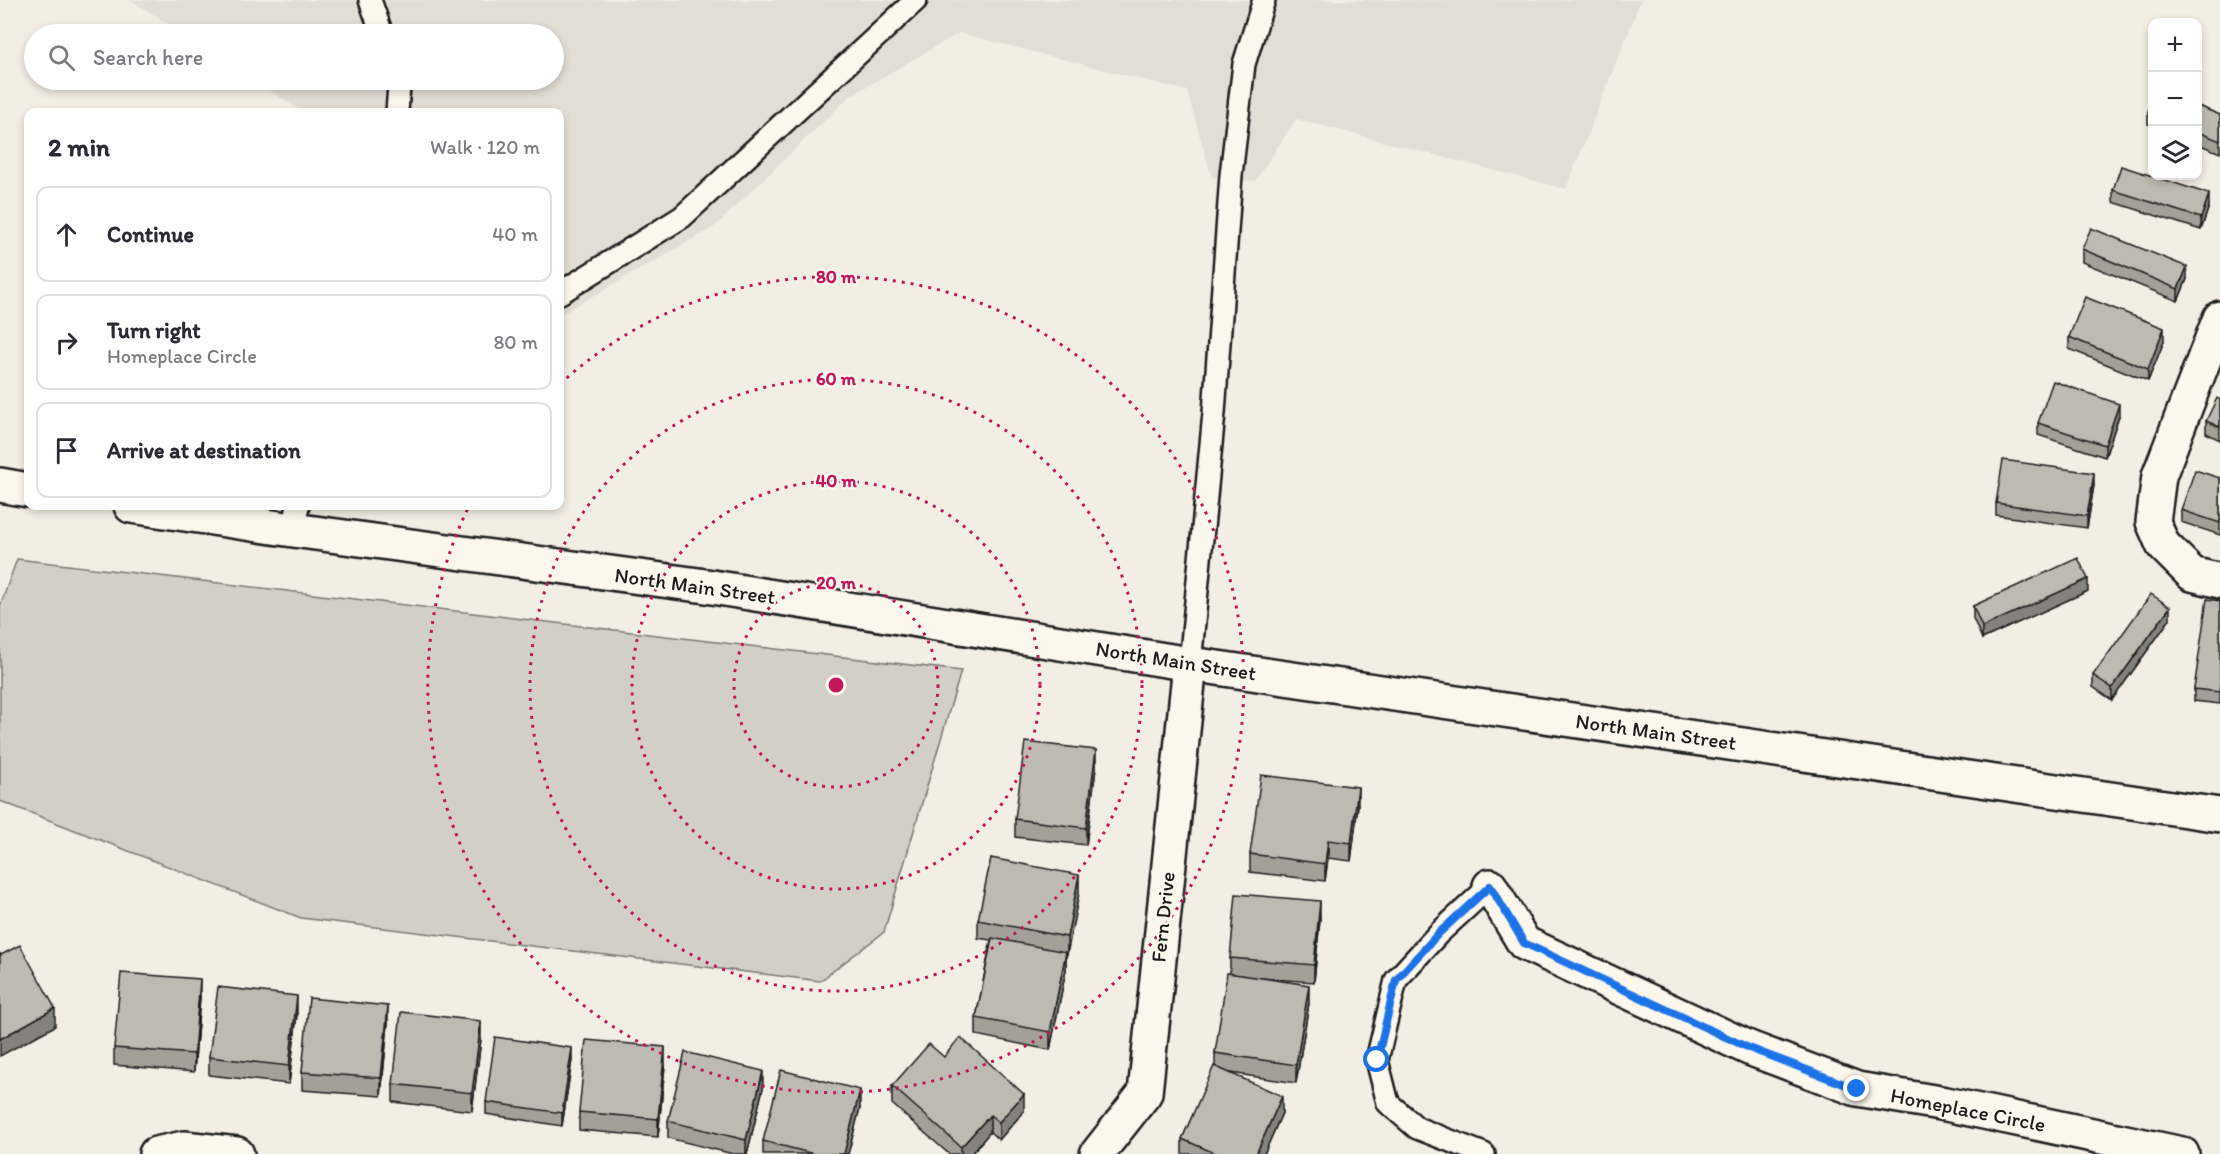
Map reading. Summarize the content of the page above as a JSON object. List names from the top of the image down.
{
  "streets": {
    "main road": ["North Main Street", "Fern Drive", "Homeplace Circle"]
  },
  "crossings": [
    ["North Main Street", "Fern Drive"]
  ],
  "page": {
    "map_buttons": ["+", "−"],
    "search": "Search here",
    "heading": ["2 min", "Walk · 120 m"],
    "list": [
      ["Continue", "40 m"],
      ["Turn right", "Homeplace Circle", "80 m"],
      "Arrive at destination"
    ]
  },
  "rings": [
    "80 m",
    "60 m",
    "40 m",
    "20 m"
  ]
}
